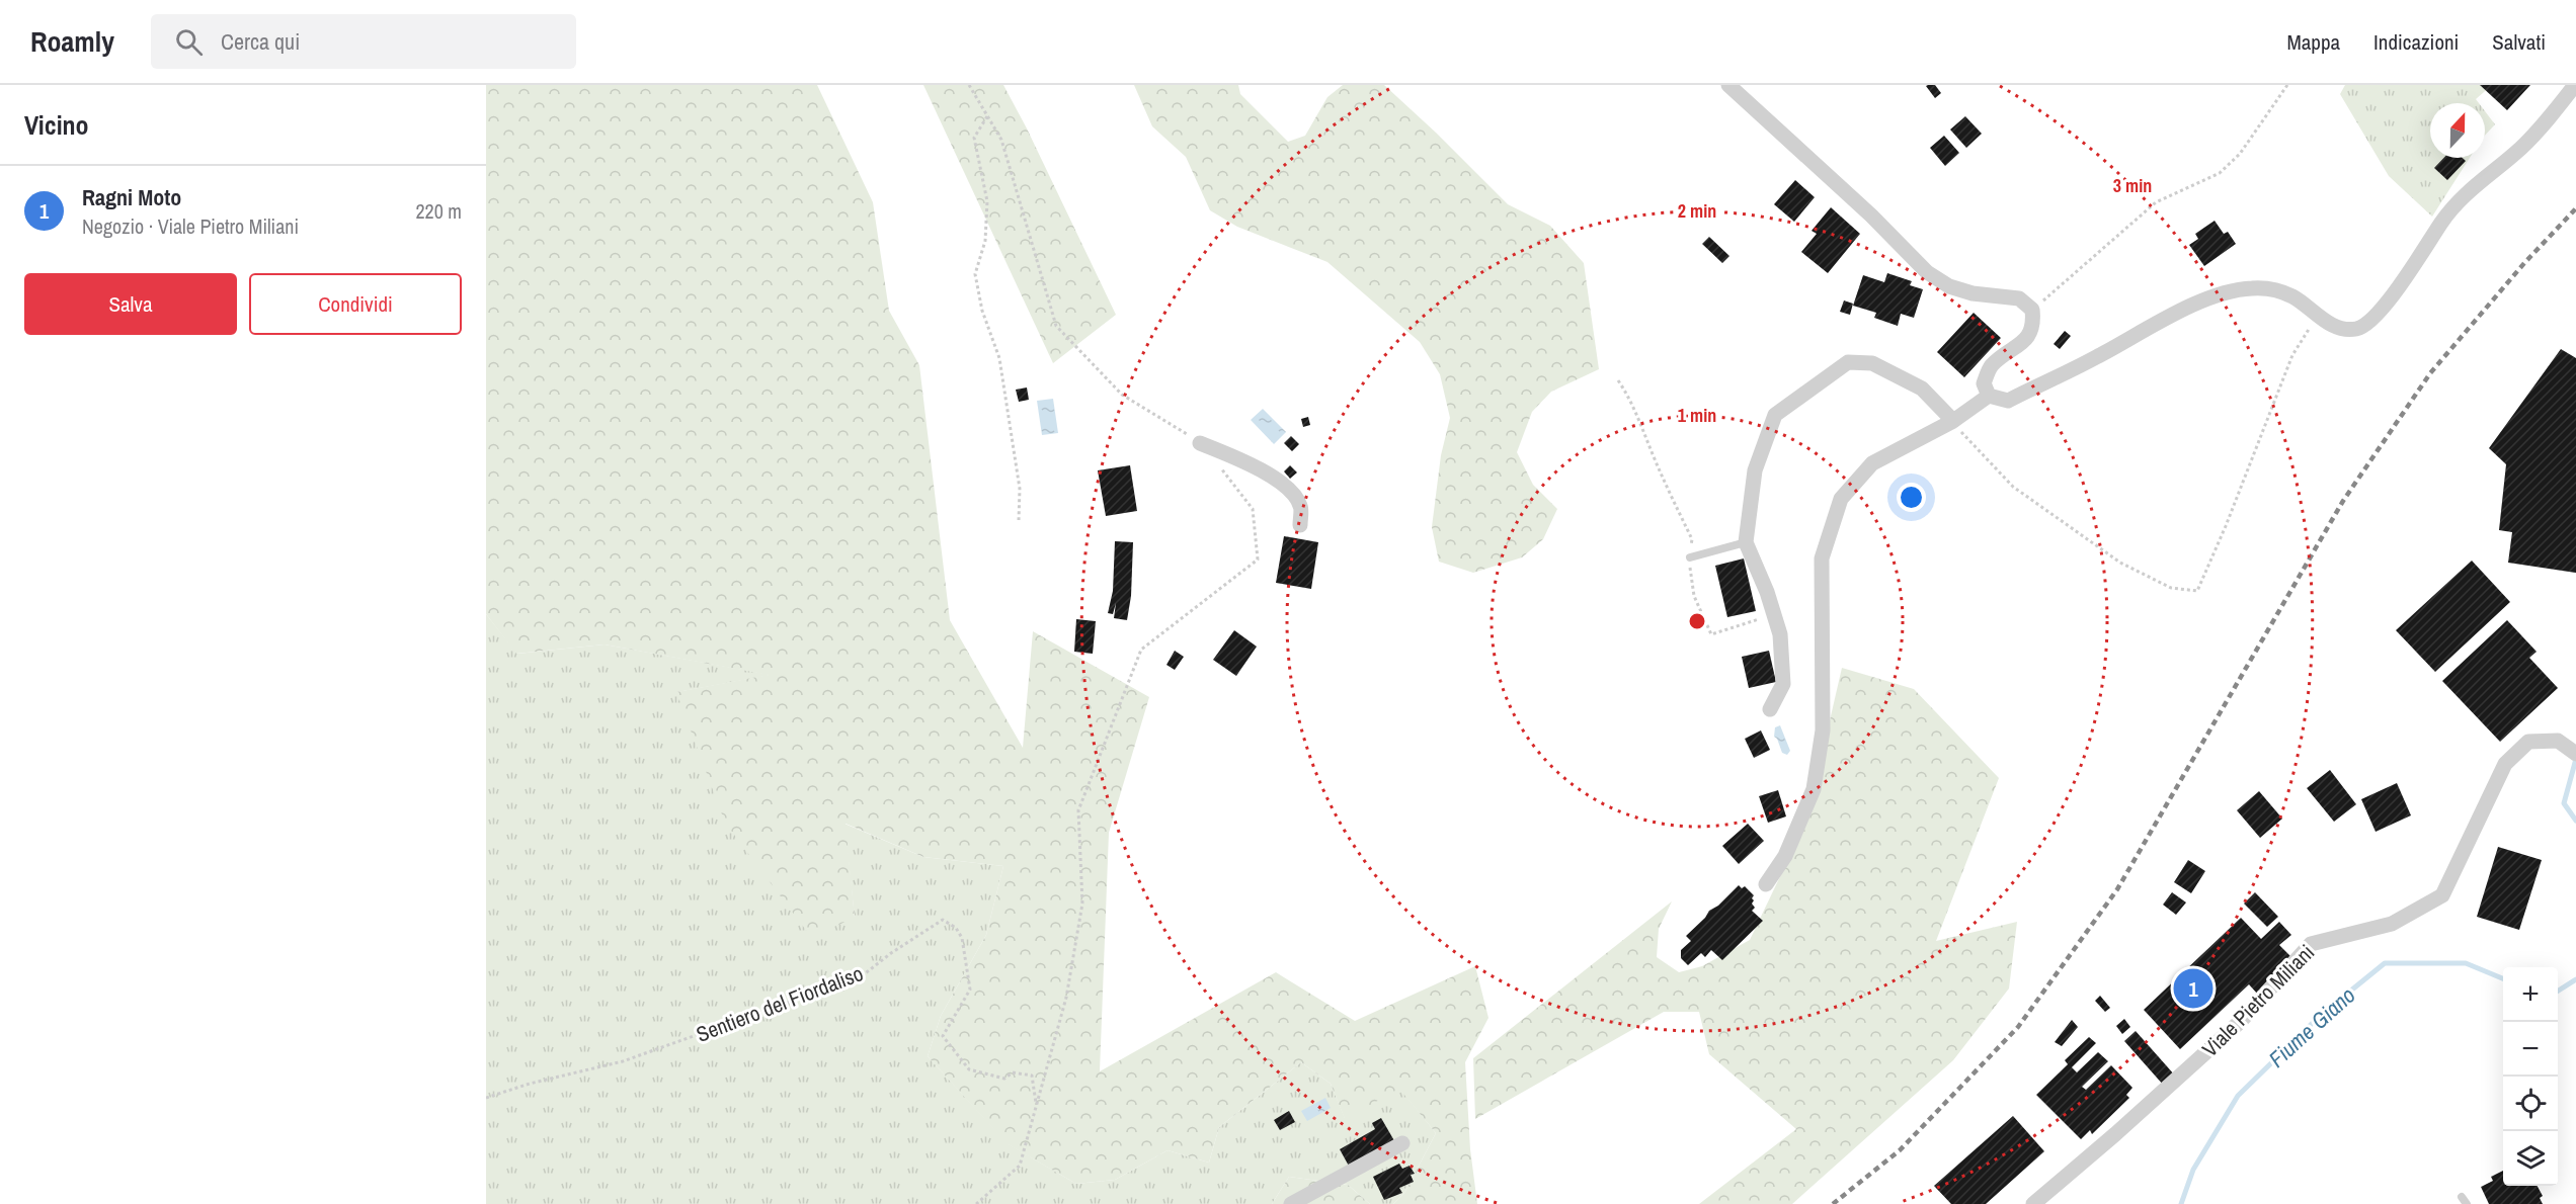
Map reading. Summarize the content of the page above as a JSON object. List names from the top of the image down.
{
  "streets": {
    "street": ["Viale Pietro Miliani"],
    "path": ["Sentiero del Fiordaliso"]
  },
  "water": ["Fiume Giano"],
  "north": "top",
  "page": {
    "header": "Roamly",
    "search": "Cerca qui",
    "nav": ["Mappa", "Indicazioni", "Salvati"],
    "heading": "Vicino",
    "list": [
      {
        "mark": "1",
        "name": "Ragni Moto",
        "note": "Negozio · Viale Pietro Miliani",
        "value": "220 m"
      }
    ],
    "buttons": ["Salva", "Condividi"],
    "pins": "1",
    "map_buttons": ["+", "−"]
  },
  "rings": ["3 min", "2 min", "1 min"]
}
